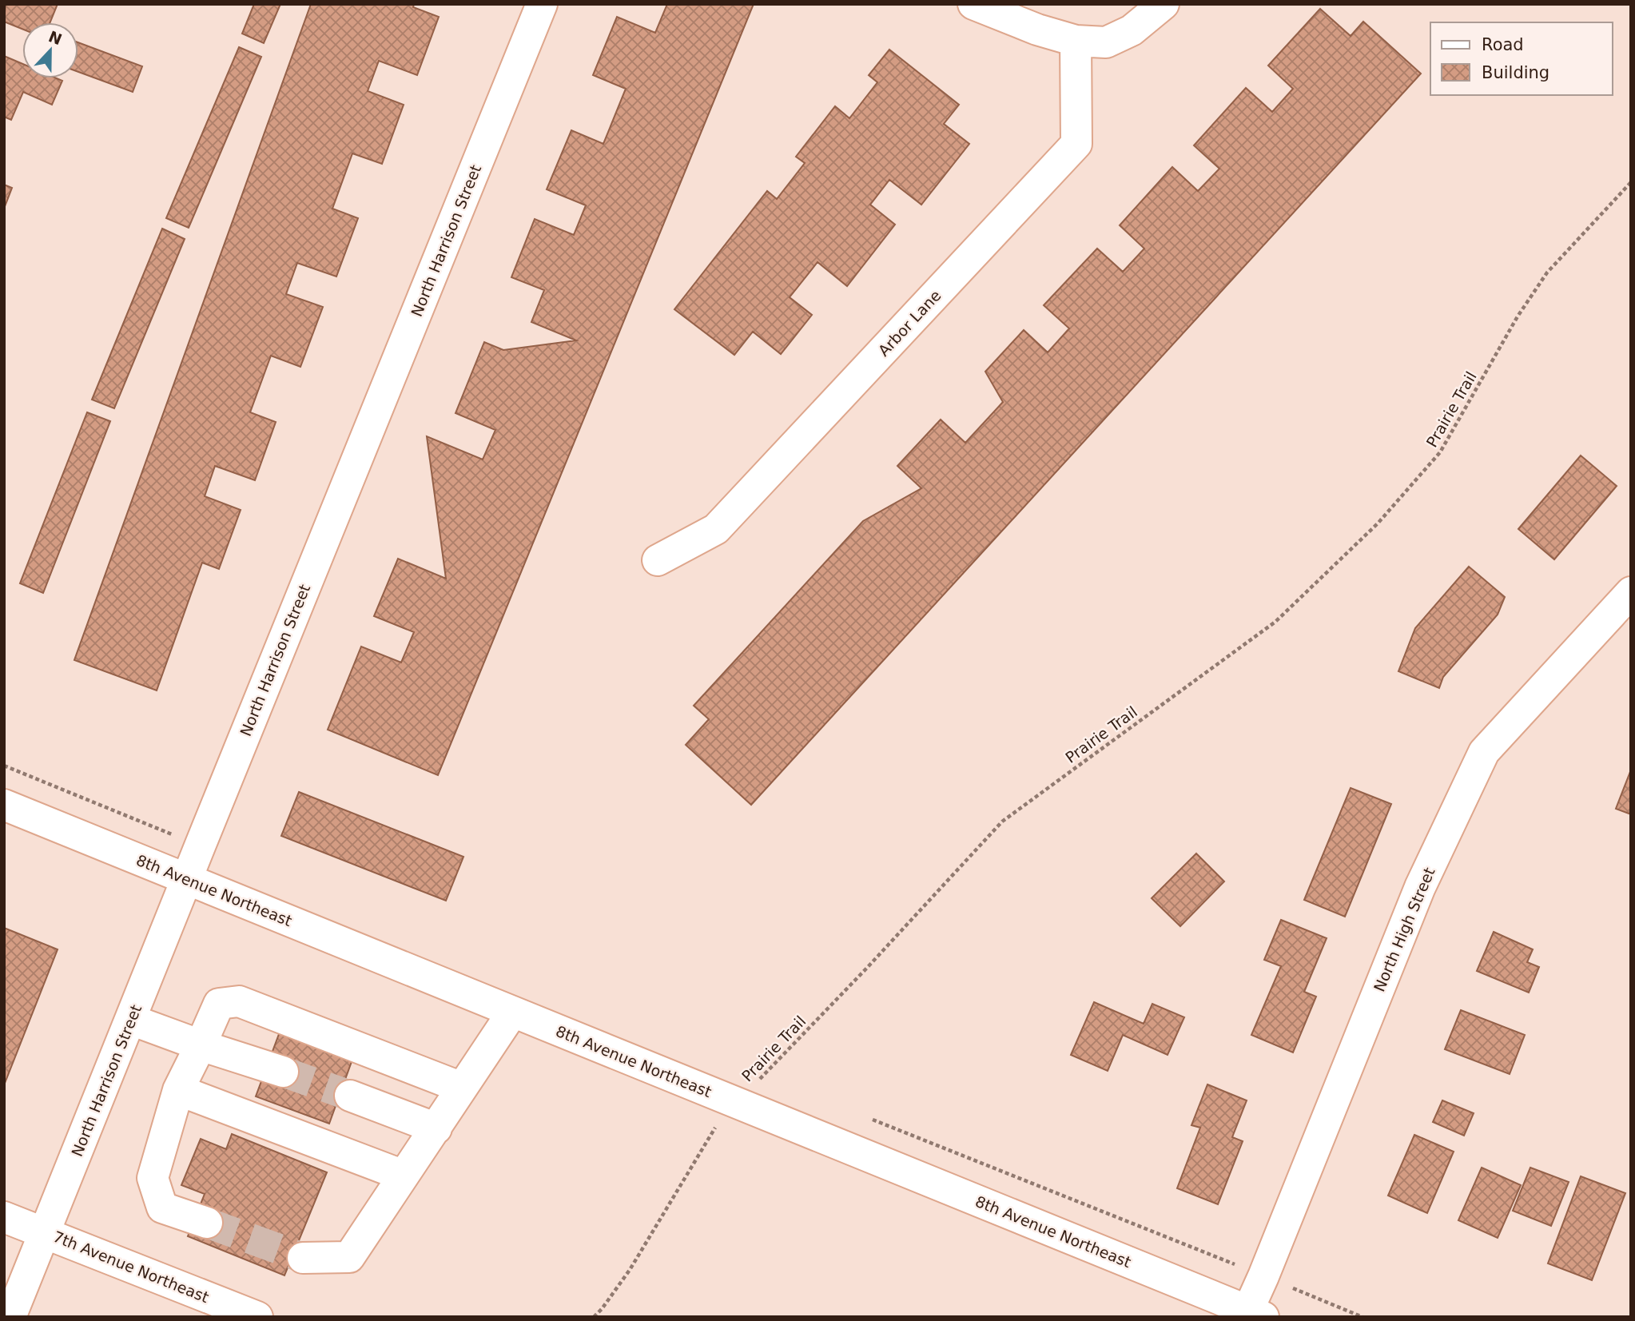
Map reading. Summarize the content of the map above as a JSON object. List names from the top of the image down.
{
  "streets": {
    "street": [
      "North Harrison Street",
      "Arbor Lane",
      "8th Avenue Northeast",
      "North High Street",
      "7th Avenue Northeast"
    ],
    "path": ["Prairie Trail"]
  },
  "crossings": [
    ["North Harrison Street", "8th Avenue Northeast"],
    ["North Harrison Street", "7th Avenue Northeast"],
    ["Prairie Trail", "8th Avenue Northeast"],
    ["8th Avenue Northeast", "North High Street"]
  ],
  "legend": ["Road", "Building"],
  "north": "top"
}
